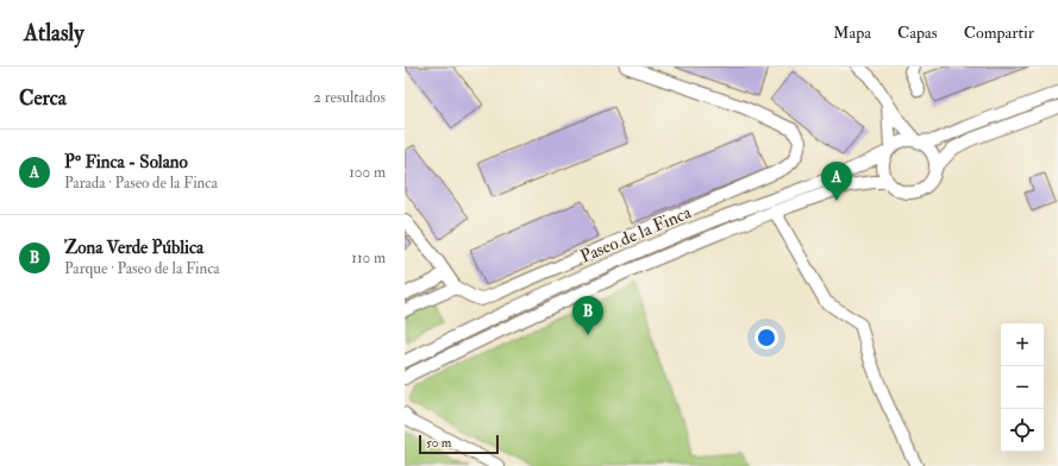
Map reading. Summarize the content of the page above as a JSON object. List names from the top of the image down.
{
  "streets": {
    "street": ["Paseo de la Finca"]
  },
  "scale_bar": "50 m",
  "page": {
    "header": "Atlasly",
    "nav": ["Mapa", "Capas", "Compartir"],
    "heading": ["Cerca", "2 resultados"],
    "list": [
      {
        "mark": "A",
        "name": "Pº Finca - Solano",
        "note": "Parada · Paseo de la Finca",
        "value": "100 m"
      },
      {
        "mark": "B",
        "name": "Zona Verde Pública",
        "note": "Parque · Paseo de la Finca",
        "value": "110 m"
      }
    ],
    "pins": ["A", "B"],
    "map_buttons": ["+", "−"],
    "scale": "50 m"
  }
}
